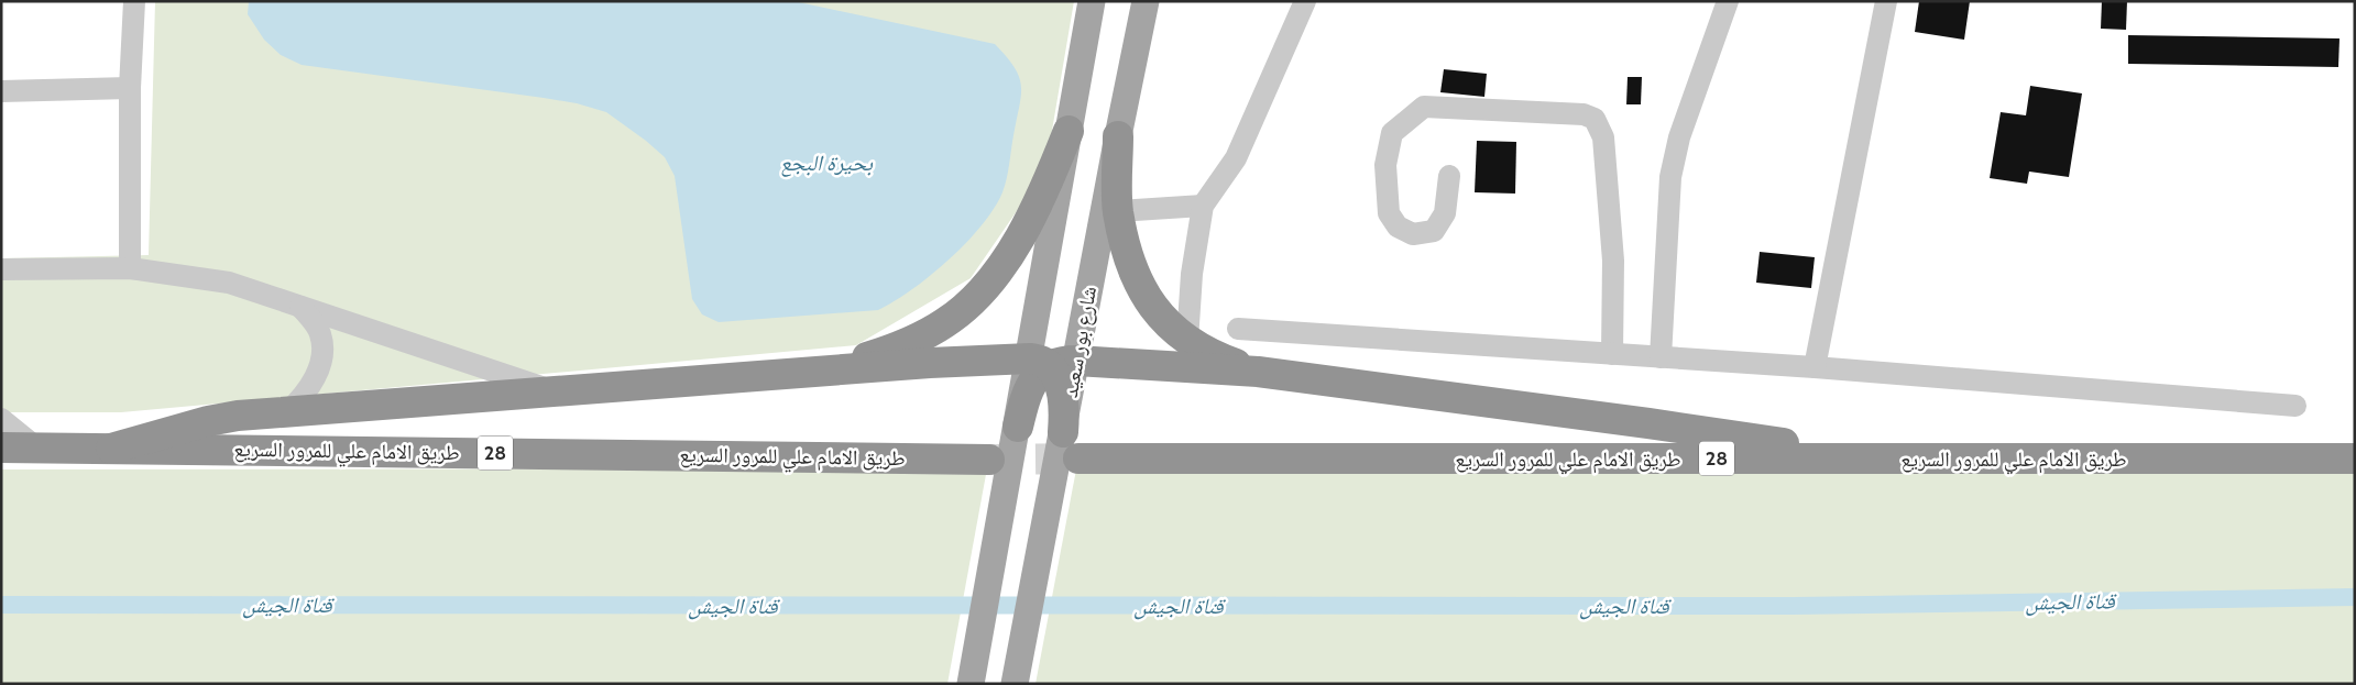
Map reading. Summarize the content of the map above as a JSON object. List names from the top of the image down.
{
  "streets": {
    "highway": ["طريق الامام علي للمرور السريع", "28"],
    "main road": ["شارع بور سعيد"]
  },
  "water": ["بحيرة البجع", "قناة الجيش"]
}
